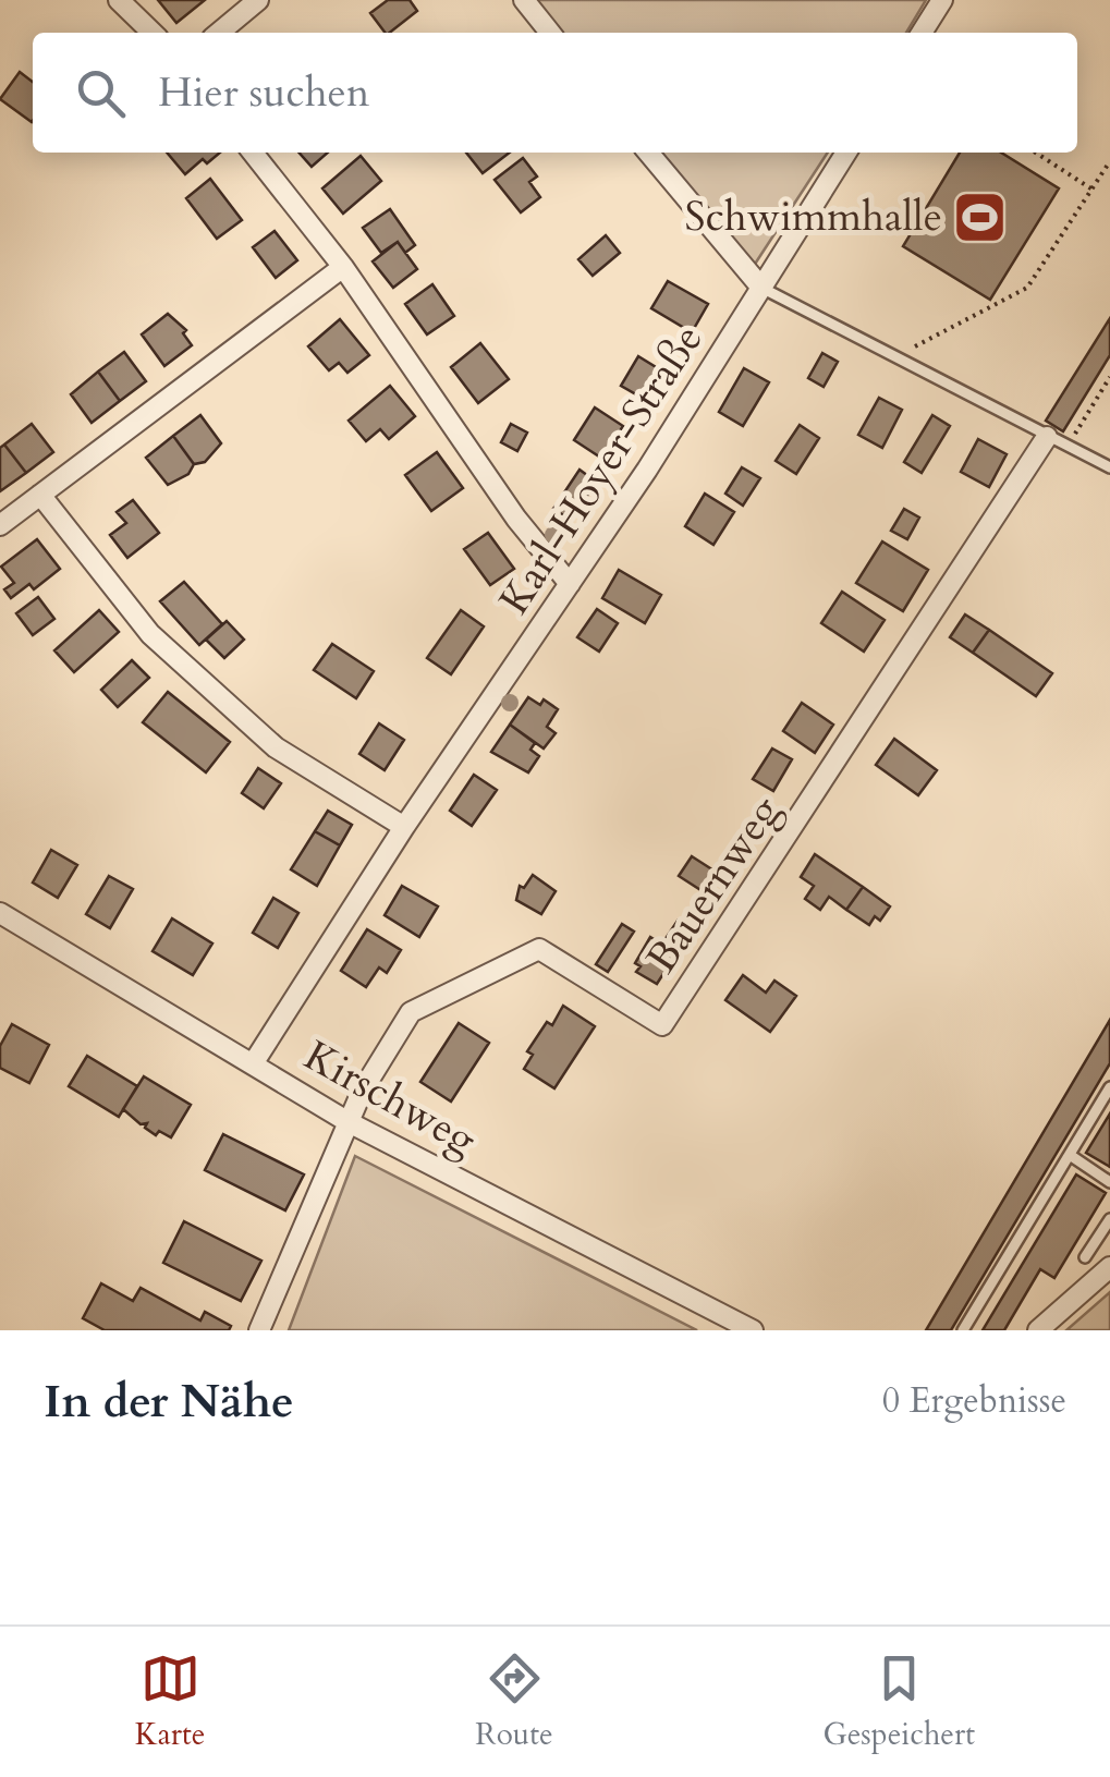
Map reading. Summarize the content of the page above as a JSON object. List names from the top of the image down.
{
  "streets": {
    "street": ["Karl-Hoyer-Straße", "Bauernweg", "Kirschweg"]
  },
  "crossings": [
    ["Karl-Hoyer-Straße", "Kirschweg"],
    ["Bauernweg", "Kirschweg"]
  ],
  "places": {
    "sports": ["Schwimmhalle"]
  },
  "page": {
    "search": "Hier suchen",
    "heading": ["In der Nähe", "0 Ergebnisse"],
    "nav": ["Karte", "Route", "Gespeichert"]
  }
}
